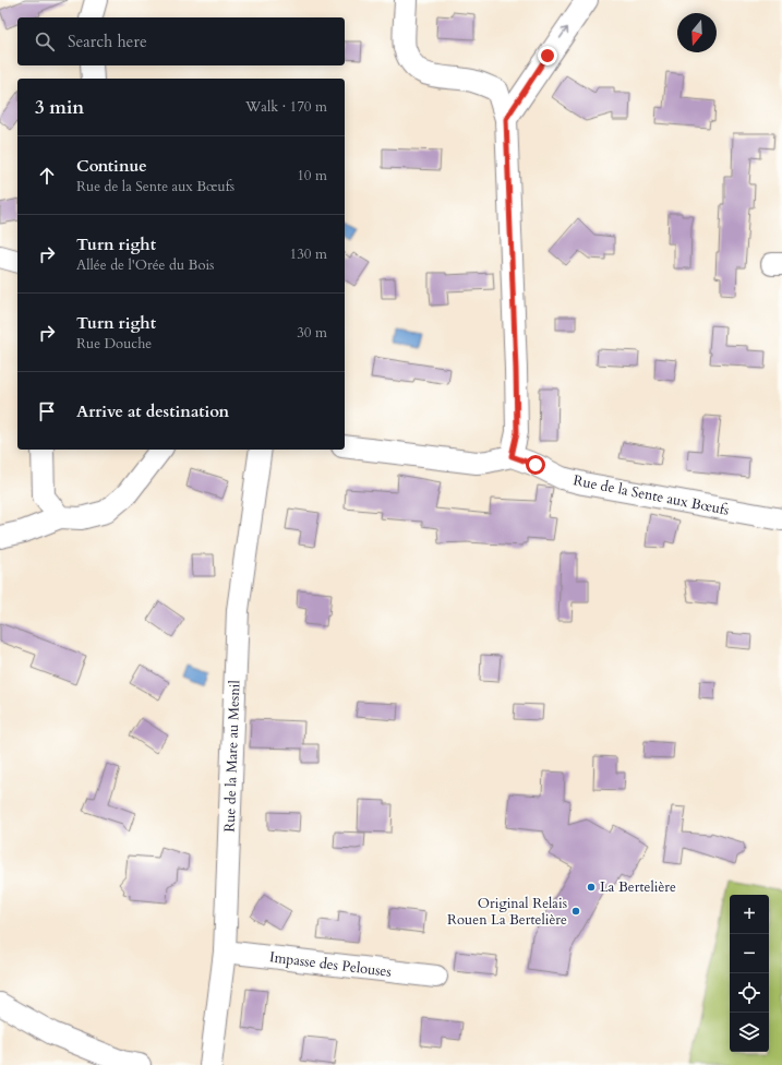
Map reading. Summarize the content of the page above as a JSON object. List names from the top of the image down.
{
  "streets": {
    "street": ["Rue de la Sente aux Bœufs", "Rue de la Mare au Mesnil", "Impasse des Pelouses"]
  },
  "crossings": [
    ["Rue de la Mare au Mesnil", "Impasse des Pelouses"]
  ],
  "places": ["La Bertelière", "Original Relais Rouen La Bertelière"],
  "north": "bottom",
  "page": {
    "search": "Search here",
    "heading": ["3 min", "Walk · 170 m"],
    "list": [
      ["Continue", "Rue de la Sente aux Bœufs", "10 m"],
      ["Turn right", "Allée de l'Orée du Bois", "130 m"],
      ["Turn right", "Rue Douche", "30 m"],
      "Arrive at destination"
    ],
    "map_buttons": ["+", "−"]
  }
}
